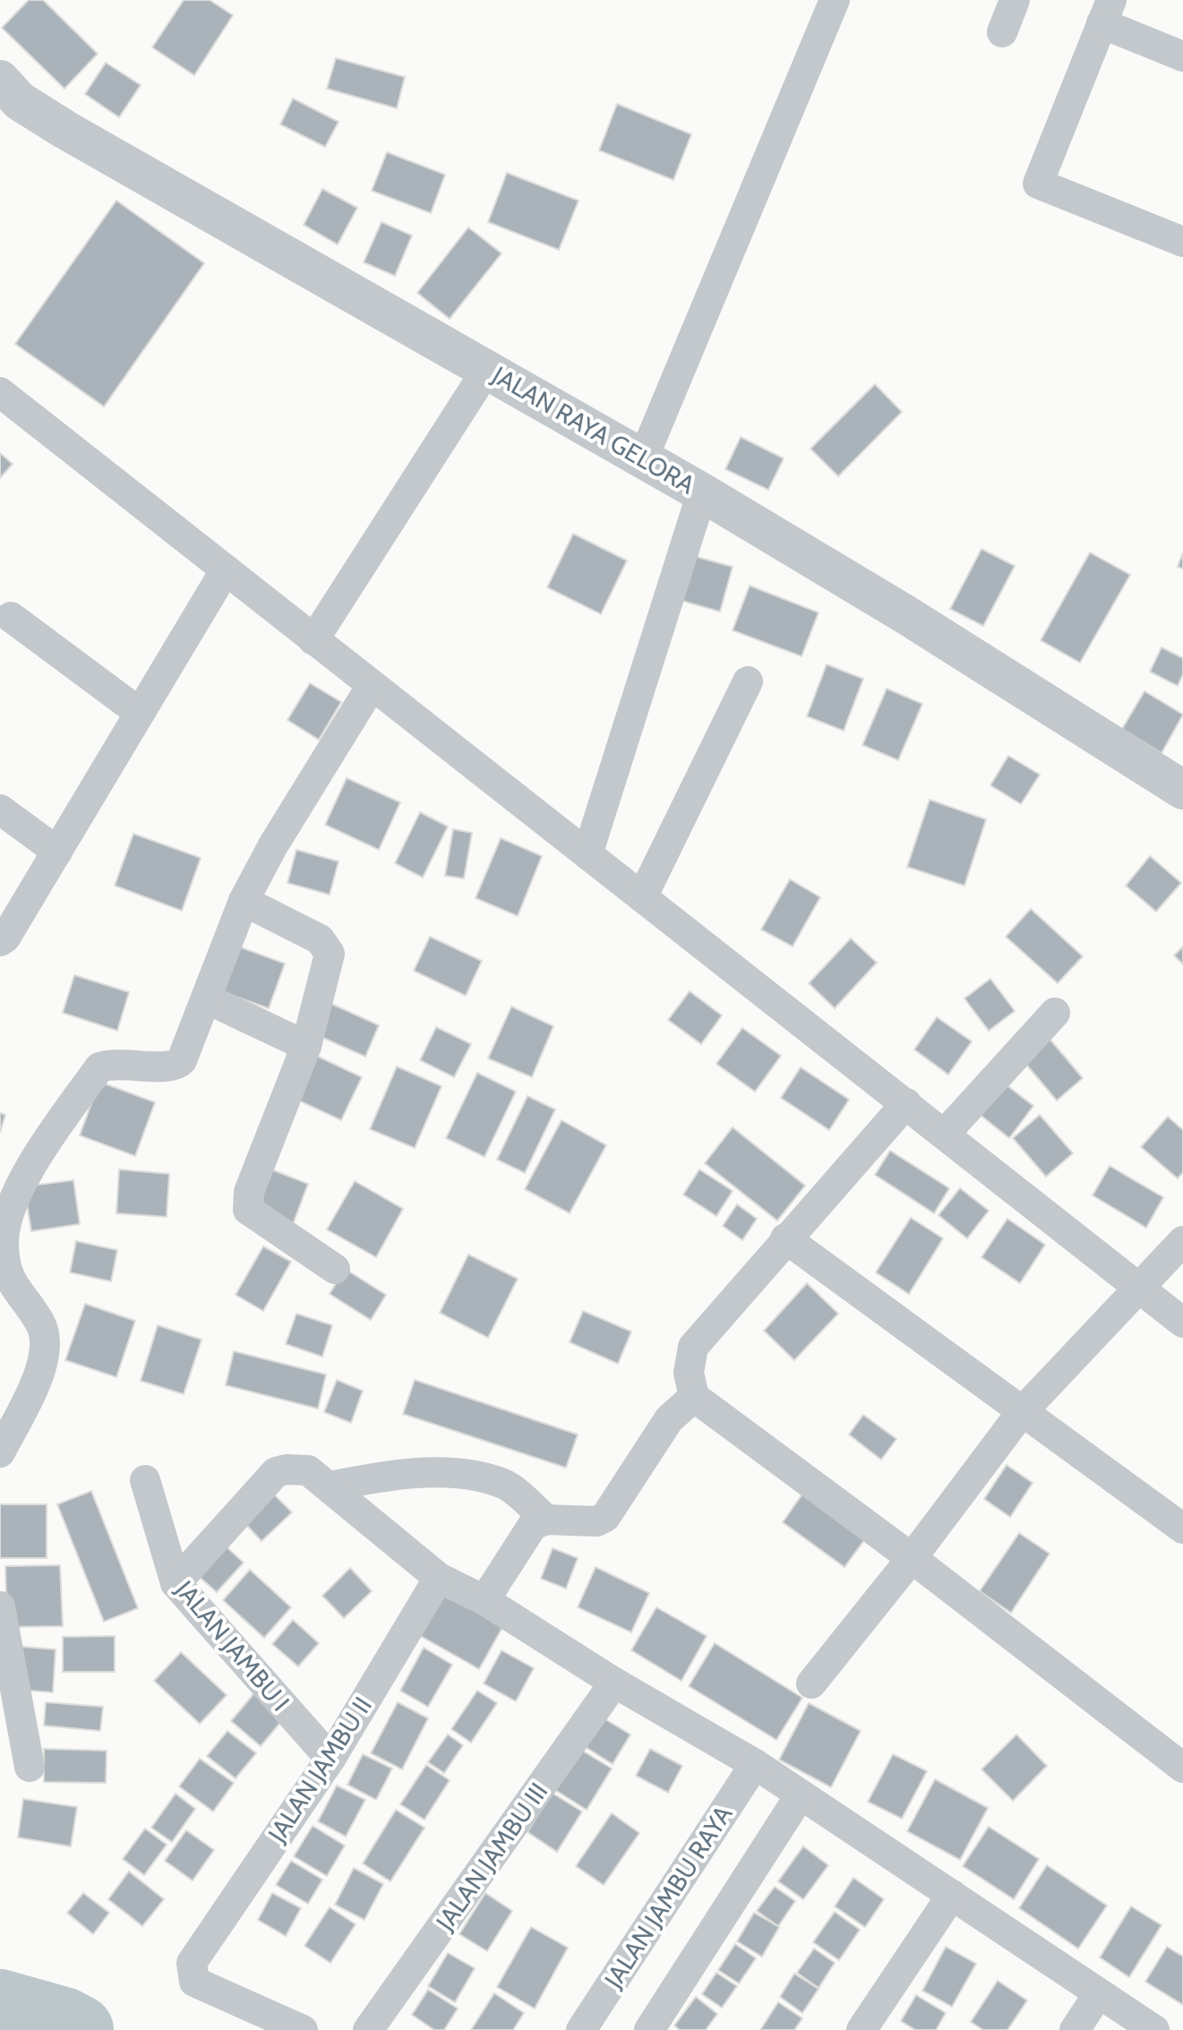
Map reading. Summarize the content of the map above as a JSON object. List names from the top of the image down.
{
  "streets": {
    "street": [
      "JALAN RAYA GELORA",
      "JALAN JAMBU I",
      "JALAN JAMBU II",
      "JALAN JAMBU III",
      "JALAN JAMBU RAYA"
    ]
  },
  "crossings": [
    ["JALAN JAMBU I", "JALAN JAMBU II"]
  ]
}
